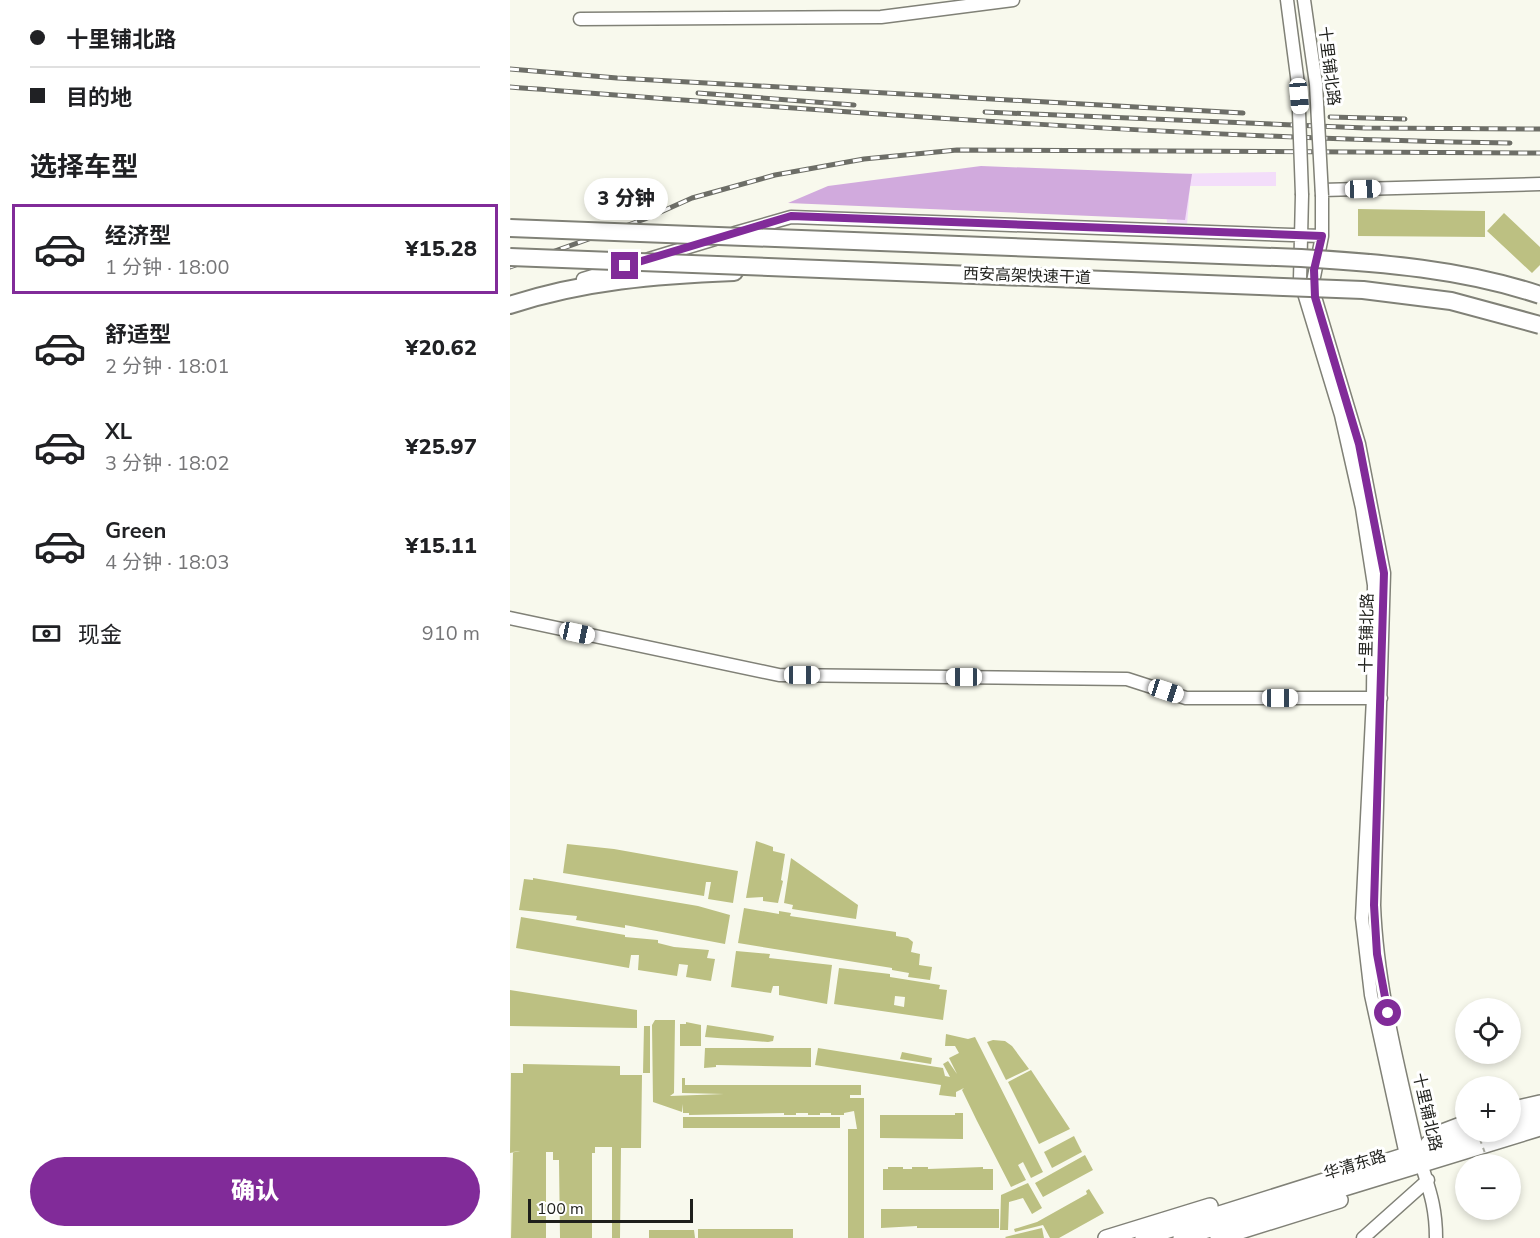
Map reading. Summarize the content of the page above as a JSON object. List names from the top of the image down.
{
  "streets": {
    "highway": ["西安高架快速干道"],
    "main road": ["华清东路"],
    "street": ["十里铺北路"]
  },
  "crossings": [
    ["十里铺北路", "华清东路"]
  ],
  "scale_bar": "100 m",
  "page": {
    "banner": ["十里铺北路", "目的地"],
    "heading": "选择车型",
    "bubble": "3 分钟",
    "list": [
      {
        "name": "经济型",
        "note": "1 分钟 · 18:00",
        "value": "¥15.28"
      },
      {
        "name": "舒适型",
        "note": "2 分钟 · 18:01",
        "value": "¥20.62"
      },
      {
        "name": "XL",
        "note": "3 分钟 · 18:02",
        "value": "¥25.97"
      },
      {
        "name": "Green",
        "note": "4 分钟 · 18:03",
        "value": "¥15.11"
      }
    ],
    "pay": ["现金", "910 m"],
    "map_buttons": ["+", "−"],
    "buttons": "确认",
    "scale": "100 m"
  }
}
